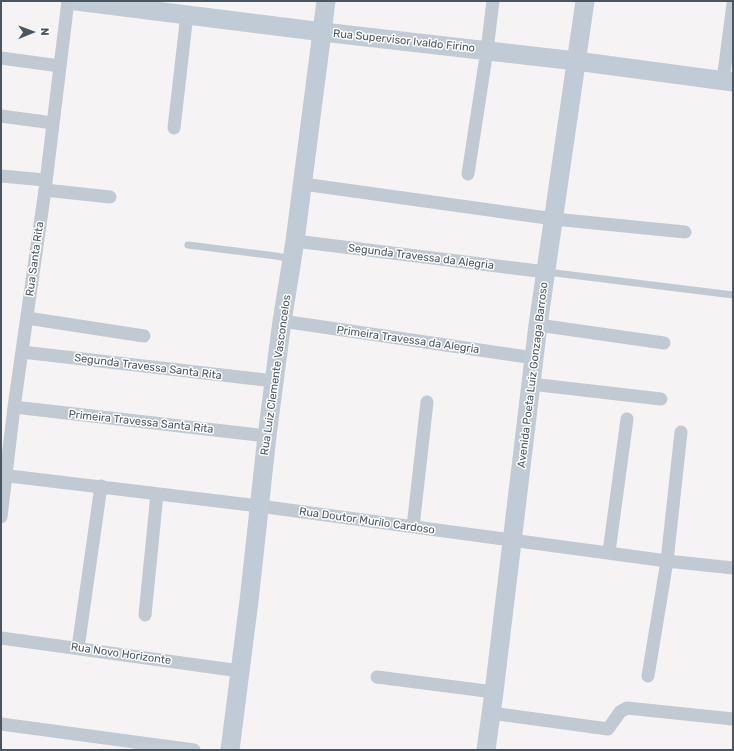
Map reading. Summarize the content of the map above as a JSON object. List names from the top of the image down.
{
  "streets": {
    "street": [
      "Rua Supervisor Ivaldo Firino",
      "Segunda Travessa da Alegria",
      "Rua Santa Rita",
      "Primeira Travessa da Alegria",
      "Segunda Travessa Santa Rita",
      "Rua Luiz Clemente Vasconcelos",
      "Avenida Poeta Luiz Gonzaga Barroso",
      "Primeira Travessa Santa Rita",
      "Rua Doutor Murilo Cardoso",
      "Rua Novo Horizonte"
    ]
  },
  "crossings": [
    ["Rua Supervisor Ivaldo Firino", "Rua Luiz Clemente Vasconcelos"],
    ["Rua Supervisor Ivaldo Firino", "Avenida Poeta Luiz Gonzaga Barroso"],
    ["Segunda Travessa da Alegria", "Rua Luiz Clemente Vasconcelos"],
    ["Segunda Travessa da Alegria", "Avenida Poeta Luiz Gonzaga Barroso"],
    ["Rua Santa Rita", "Segunda Travessa Santa Rita"],
    ["Rua Santa Rita", "Primeira Travessa Santa Rita"],
    ["Rua Santa Rita", "Rua Doutor Murilo Cardoso"],
    ["Primeira Travessa da Alegria", "Rua Luiz Clemente Vasconcelos"],
    ["Primeira Travessa da Alegria", "Avenida Poeta Luiz Gonzaga Barroso"],
    ["Segunda Travessa Santa Rita", "Rua Luiz Clemente Vasconcelos"],
    ["Rua Luiz Clemente Vasconcelos", "Primeira Travessa Santa Rita"],
    ["Rua Luiz Clemente Vasconcelos", "Rua Doutor Murilo Cardoso"],
    ["Rua Luiz Clemente Vasconcelos", "Rua Novo Horizonte"],
    ["Avenida Poeta Luiz Gonzaga Barroso", "Rua Doutor Murilo Cardoso"]
  ],
  "north": "right"
}
